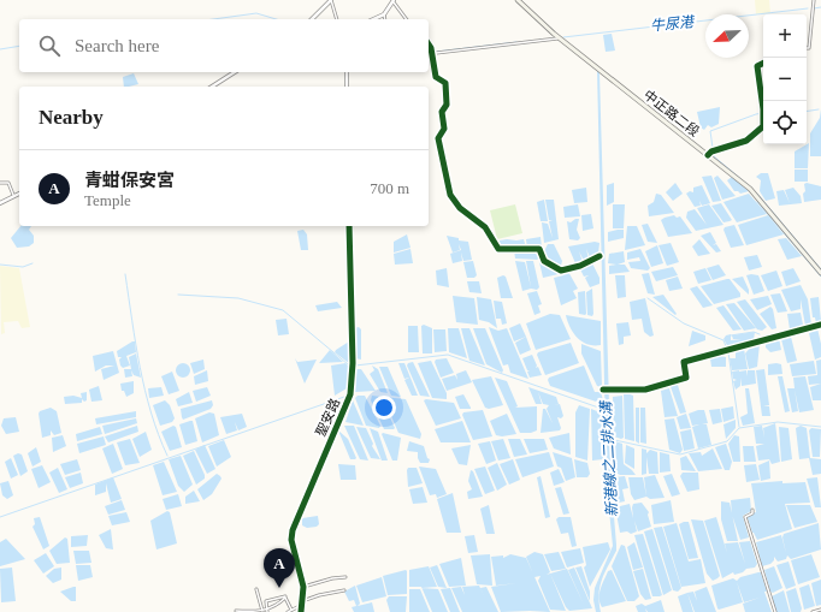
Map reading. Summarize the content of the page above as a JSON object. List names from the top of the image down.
{
  "streets": {
    "main road": ["中正路二段"],
    "street": ["聖安路"]
  },
  "water": ["牛尿港", "新港線之二排水溝"],
  "north": "bottom left",
  "page": {
    "map_buttons": ["+", "−"],
    "search": "Search here",
    "heading": "Nearby",
    "list": [
      {
        "mark": "A",
        "name": "青蚶保安宮",
        "note": "Temple",
        "value": "700 m"
      }
    ],
    "pins": "A"
  }
}
